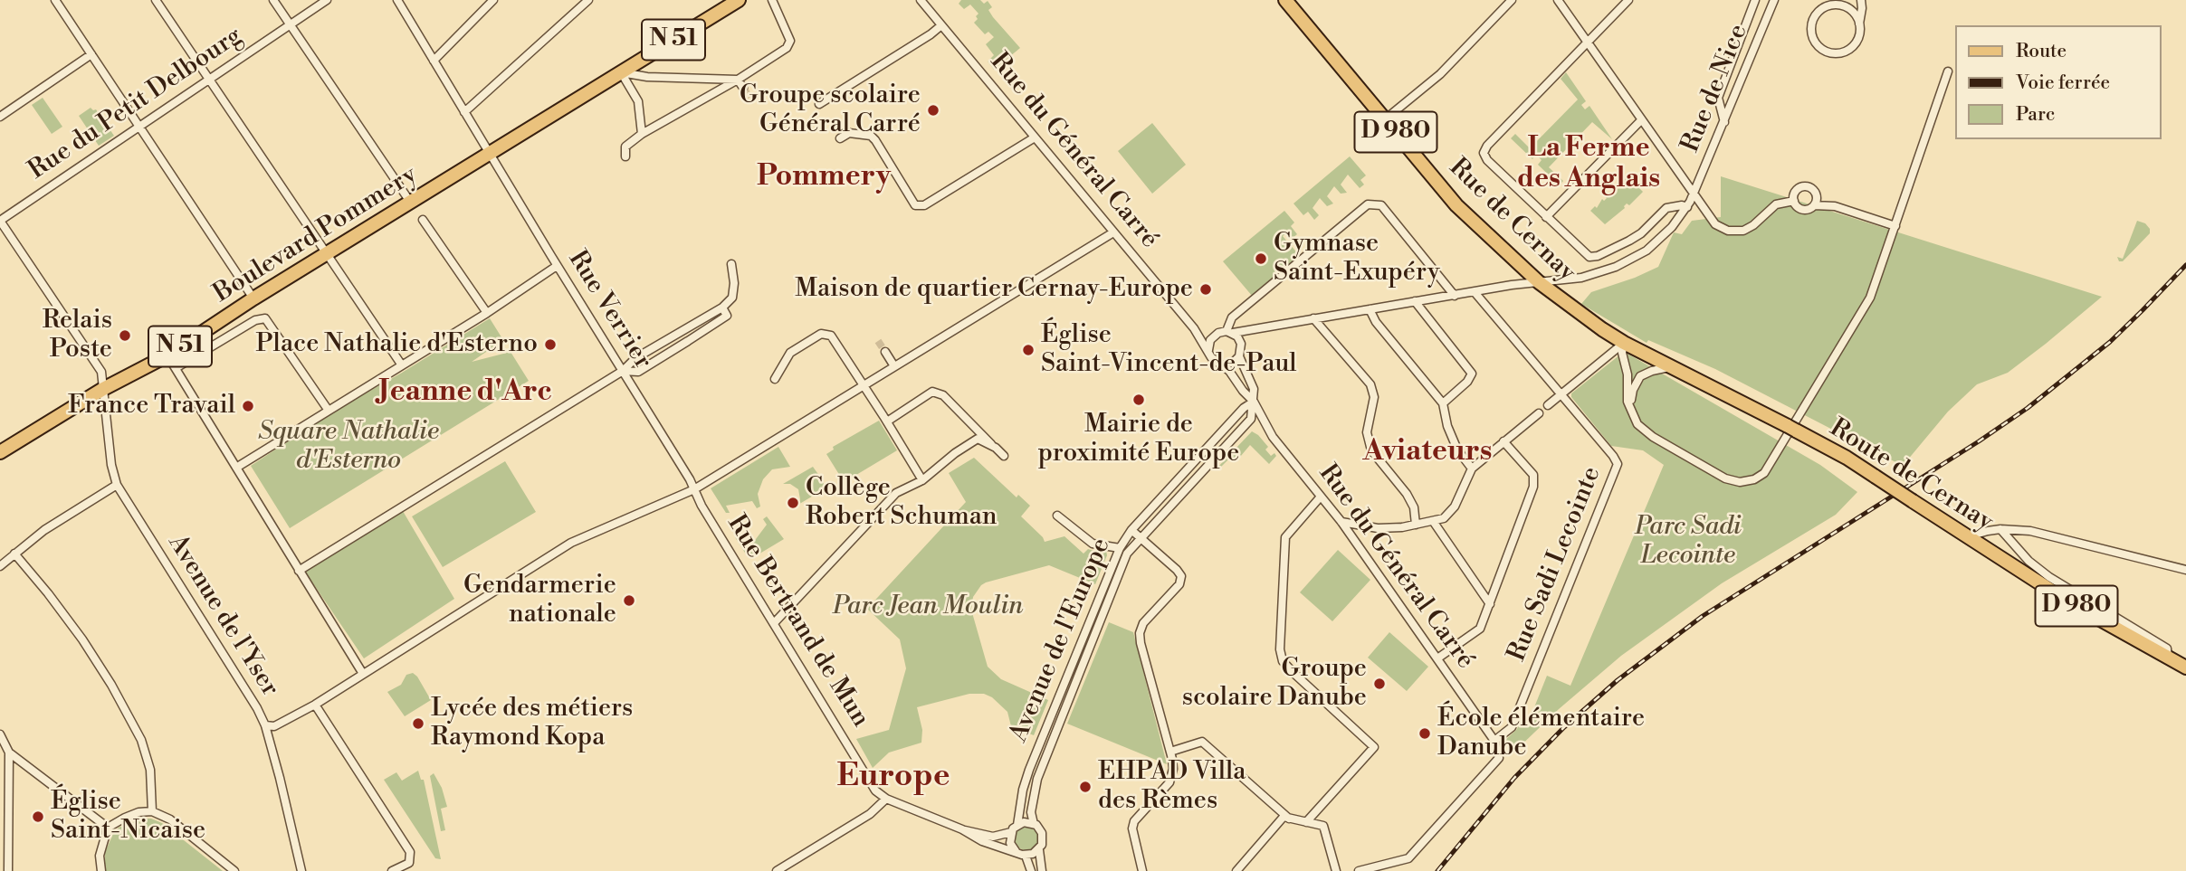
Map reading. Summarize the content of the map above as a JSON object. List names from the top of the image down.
{
  "streets": {
    "main road": [
      "N 51",
      "D 980",
      "Rue de Cernay",
      "Boulevard Pommery",
      "Route de Cernay"
    ],
    "street": [
      "Rue de Nice",
      "Rue du Petit Delbourg",
      "Rue du Général Carré",
      "Rue Verrier",
      "Rue Sadi Lecointe",
      "Avenue de l'Yser",
      "Rue Bertrand de Mun",
      "Avenue de l'Europe"
    ]
  },
  "crossings": [
    ["Rue de Nice", "Rue du Général Carré"],
    ["Rue de Nice", "Rue de Cernay"],
    ["Rue de Nice", "Rue Sadi Lecointe"],
    ["Rue du Petit Delbourg", "Avenue de l'Yser"],
    ["Rue du Général Carré", "Rue Sadi Lecointe"],
    ["Rue du Général Carré", "Avenue de l'Europe"],
    ["Rue de Cernay", "Route de Cernay"],
    ["Boulevard Pommery", "Rue Verrier"],
    ["Boulevard Pommery", "Avenue de l'Yser"],
    ["Rue Verrier", "Rue Bertrand de Mun"],
    ["Rue Bertrand de Mun", "Avenue de l'Europe"]
  ],
  "districts": [
    "La Ferme des Anglais",
    "Pommery",
    "Jeanne d'Arc",
    "Aviateurs",
    "Europe"
  ],
  "parks": ["Square Nathalie d'Esterno", "Parc Sadi Lecointe", "Parc Jean Moulin"],
  "places": [
    "Groupe scolaire Général Carré",
    "Gymnase Saint-Exupéry",
    "Maison de quartier Cernay-Europe",
    "Relais Poste",
    "Place Nathalie d'Esterno",
    "Église Saint-Vincent-de-Paul",
    "Mairie de proximité Europe",
    "France Travail",
    "Collège Robert Schuman",
    "Gendarmerie nationale",
    "Groupe scolaire Danube",
    "Lycée des métiers Raymond Kopa",
    "École élémentaire Danube",
    "EHPAD Villa des Rèmes",
    "Église Saint-Nicaise"
  ],
  "legend": ["Route", "Voie ferrée", "Parc"]
}
